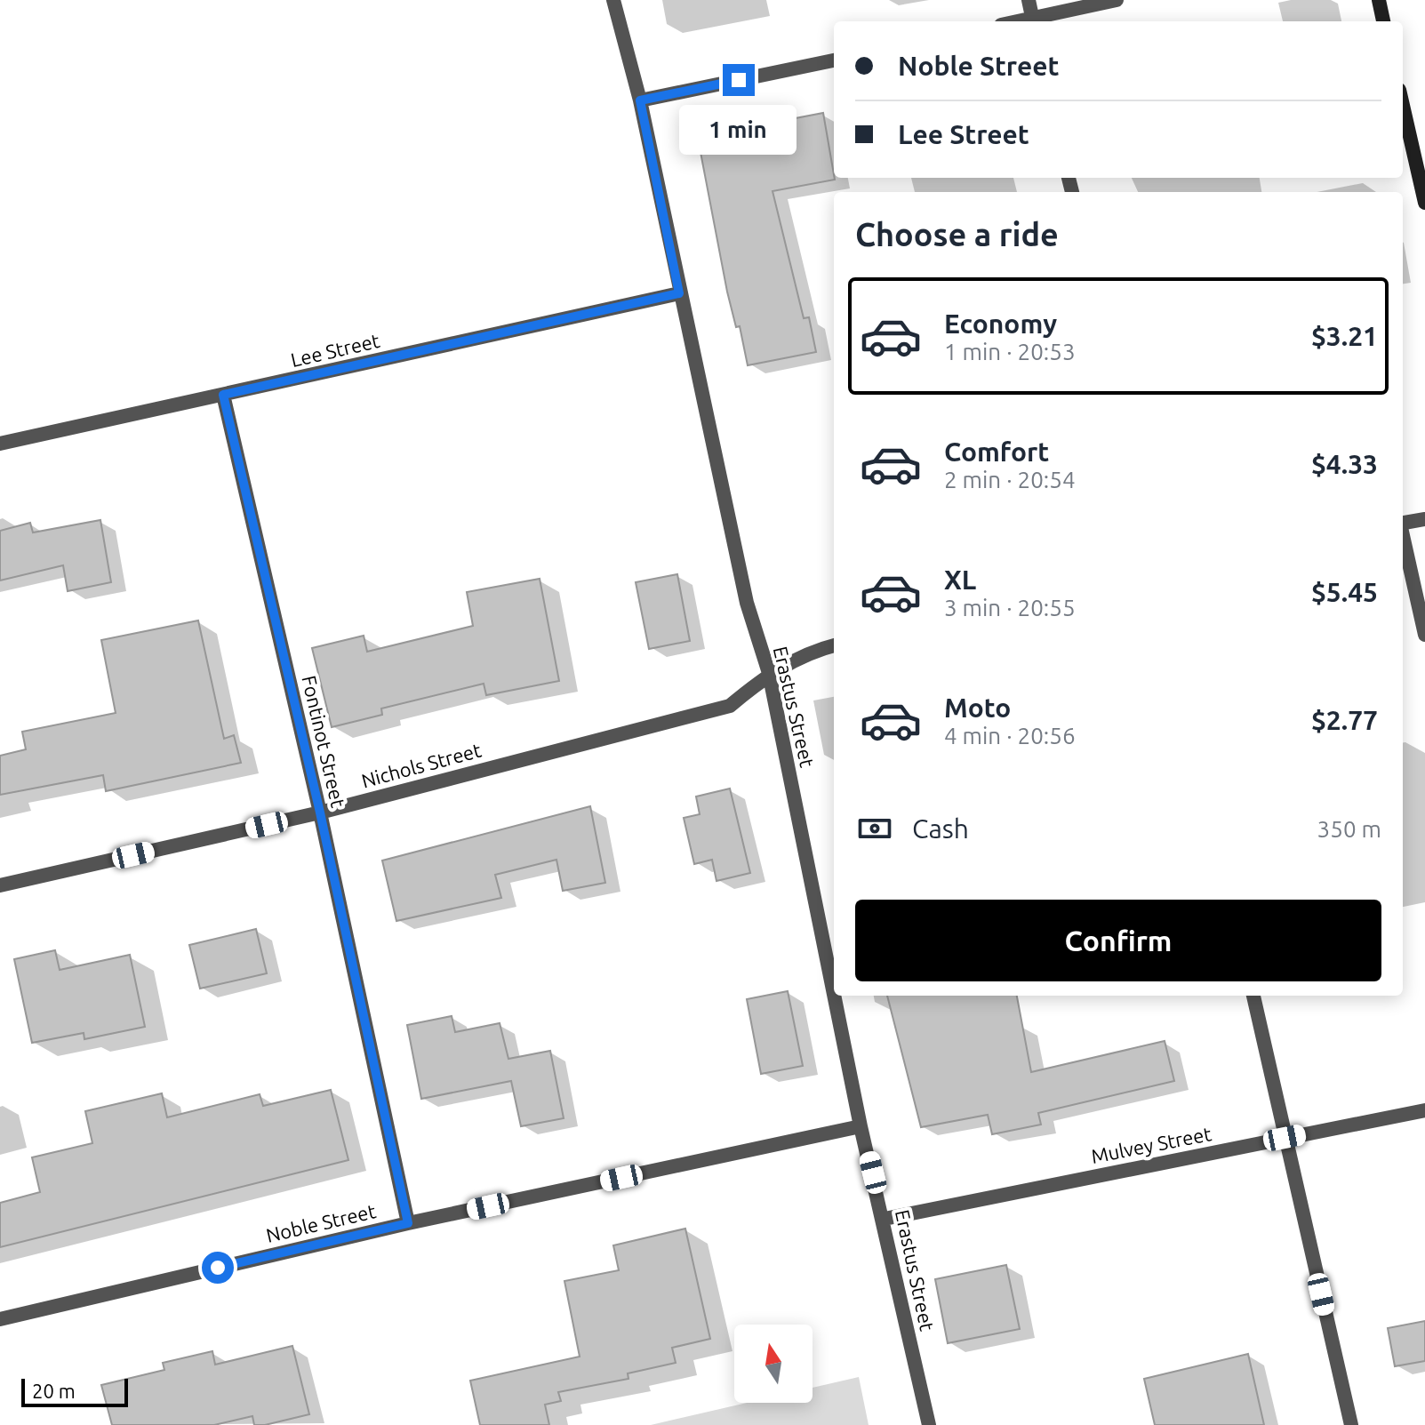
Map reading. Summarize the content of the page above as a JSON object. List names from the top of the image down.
{
  "streets": {
    "street": [
      "Lee Street",
      "Erastus Street",
      "Fontinot Street",
      "Nichols Street",
      "Mulvey Street",
      "Noble Street"
    ]
  },
  "crossings": [
    ["Lee Street", "Erastus Street"],
    ["Lee Street", "Fontinot Street"],
    ["Erastus Street", "Nichols Street"],
    ["Erastus Street", "Mulvey Street"],
    ["Erastus Street", "Noble Street"],
    ["Fontinot Street", "Nichols Street"],
    ["Fontinot Street", "Noble Street"]
  ],
  "scale_bar": "20 m",
  "north": "top",
  "page": {
    "banner": ["Noble Street", "Lee Street"],
    "bubble": "1 min",
    "heading": "Choose a ride",
    "list": [
      {
        "name": "Economy",
        "note": "1 min · 20:53",
        "value": "$3.21"
      },
      {
        "name": "Comfort",
        "note": "2 min · 20:54",
        "value": "$4.33"
      },
      {
        "name": "XL",
        "note": "3 min · 20:55",
        "value": "$5.45"
      },
      {
        "name": "Moto",
        "note": "4 min · 20:56",
        "value": "$2.77"
      }
    ],
    "pay": ["Cash", "350 m"],
    "buttons": "Confirm",
    "scale": "20 m"
  }
}
